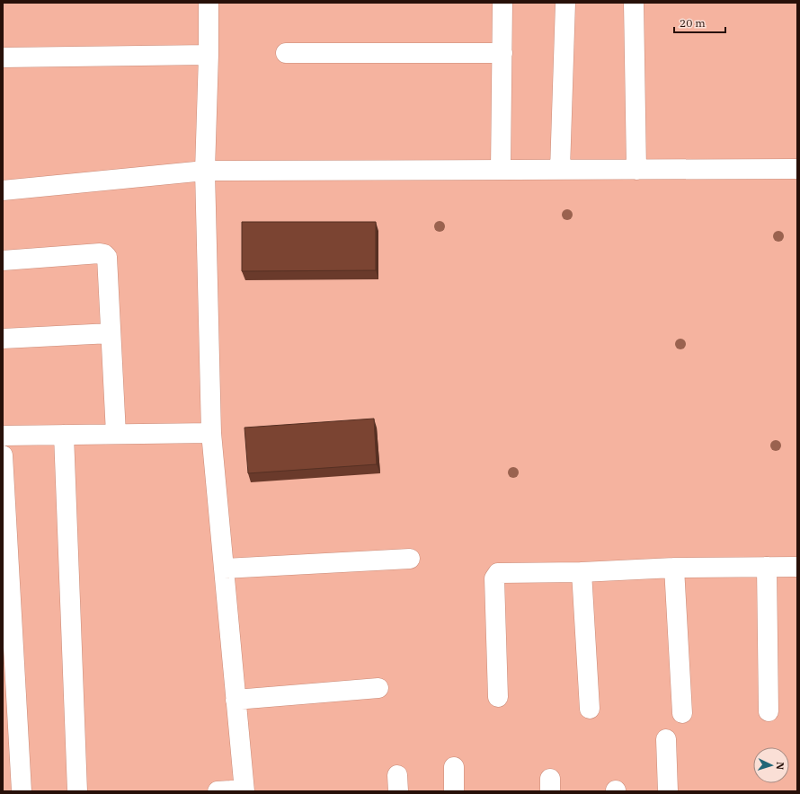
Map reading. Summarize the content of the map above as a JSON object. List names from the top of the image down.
{
  "scale_bar": "20 m",
  "north": "right"
}
